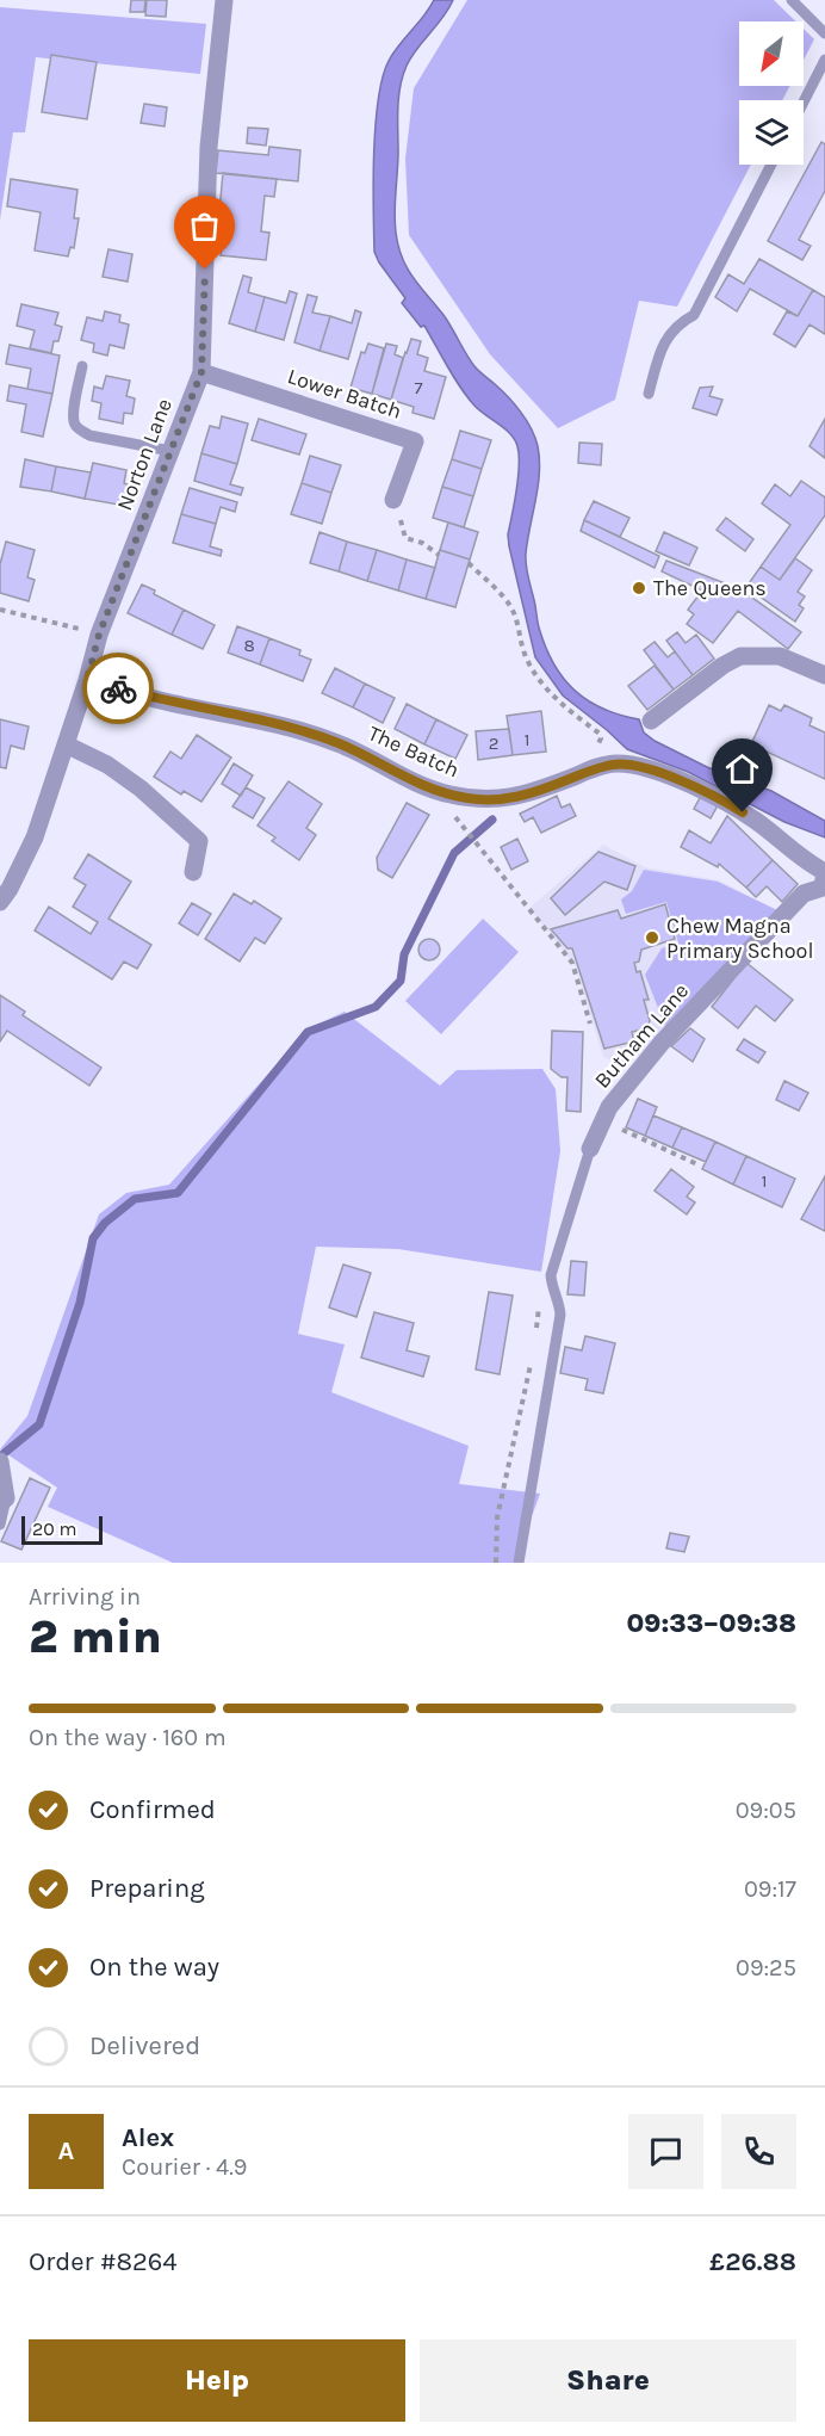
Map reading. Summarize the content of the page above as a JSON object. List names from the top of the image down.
{
  "streets": {
    "street": [
      "Lower Batch",
      "Norton Lane",
      "The Batch",
      "Butham Lane"
    ]
  },
  "crossings": [
    ["Lower Batch", "Norton Lane"],
    ["Norton Lane", "The Batch"],
    ["The Batch", "Butham Lane"]
  ],
  "places": ["The Queens", "Chew Magna Primary School"],
  "house_numbers": [
    "7",
    "8",
    "1",
    "2",
    "1"
  ],
  "scale_bar": "20 m",
  "north": "bottom left",
  "page": {
    "scale": "20 m",
    "heading": ["2 min", "Arriving in", "09:33–09:38"],
    "panel": [
      "Alex",
      "Courier · 4.9",
      "Order #8264",
      "£26.88"
    ],
    "bar": "On the way · 160 m",
    "list": [
      ["Confirmed", "09:05"],
      ["Preparing", "09:17"],
      ["On the way", "09:25"],
      "Delivered"
    ],
    "round": "A",
    "buttons": ["Help", "Share"]
  }
}
